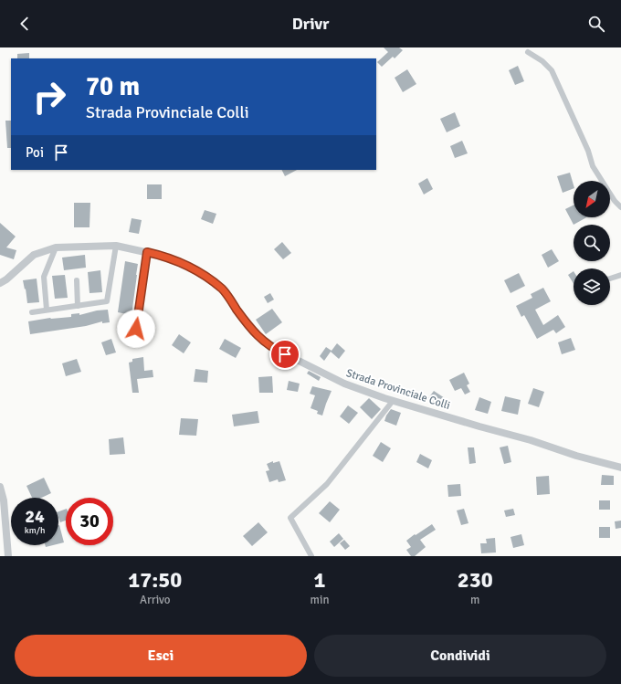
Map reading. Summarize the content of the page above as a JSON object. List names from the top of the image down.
{
  "streets": {
    "street": ["Strada Provinciale Colli"]
  },
  "north": "bottom left",
  "page": {
    "header": "Drivr",
    "turn": ["70 m", "Strada Provinciale Colli"],
    "then": "Poi",
    "speed": "24 km/h",
    "limit": "30",
    "eta": [
      "17:50",
      "Arrivo",
      "1",
      "min",
      "230",
      "m"
    ],
    "buttons": ["Esci", "Condividi"]
  }
}
